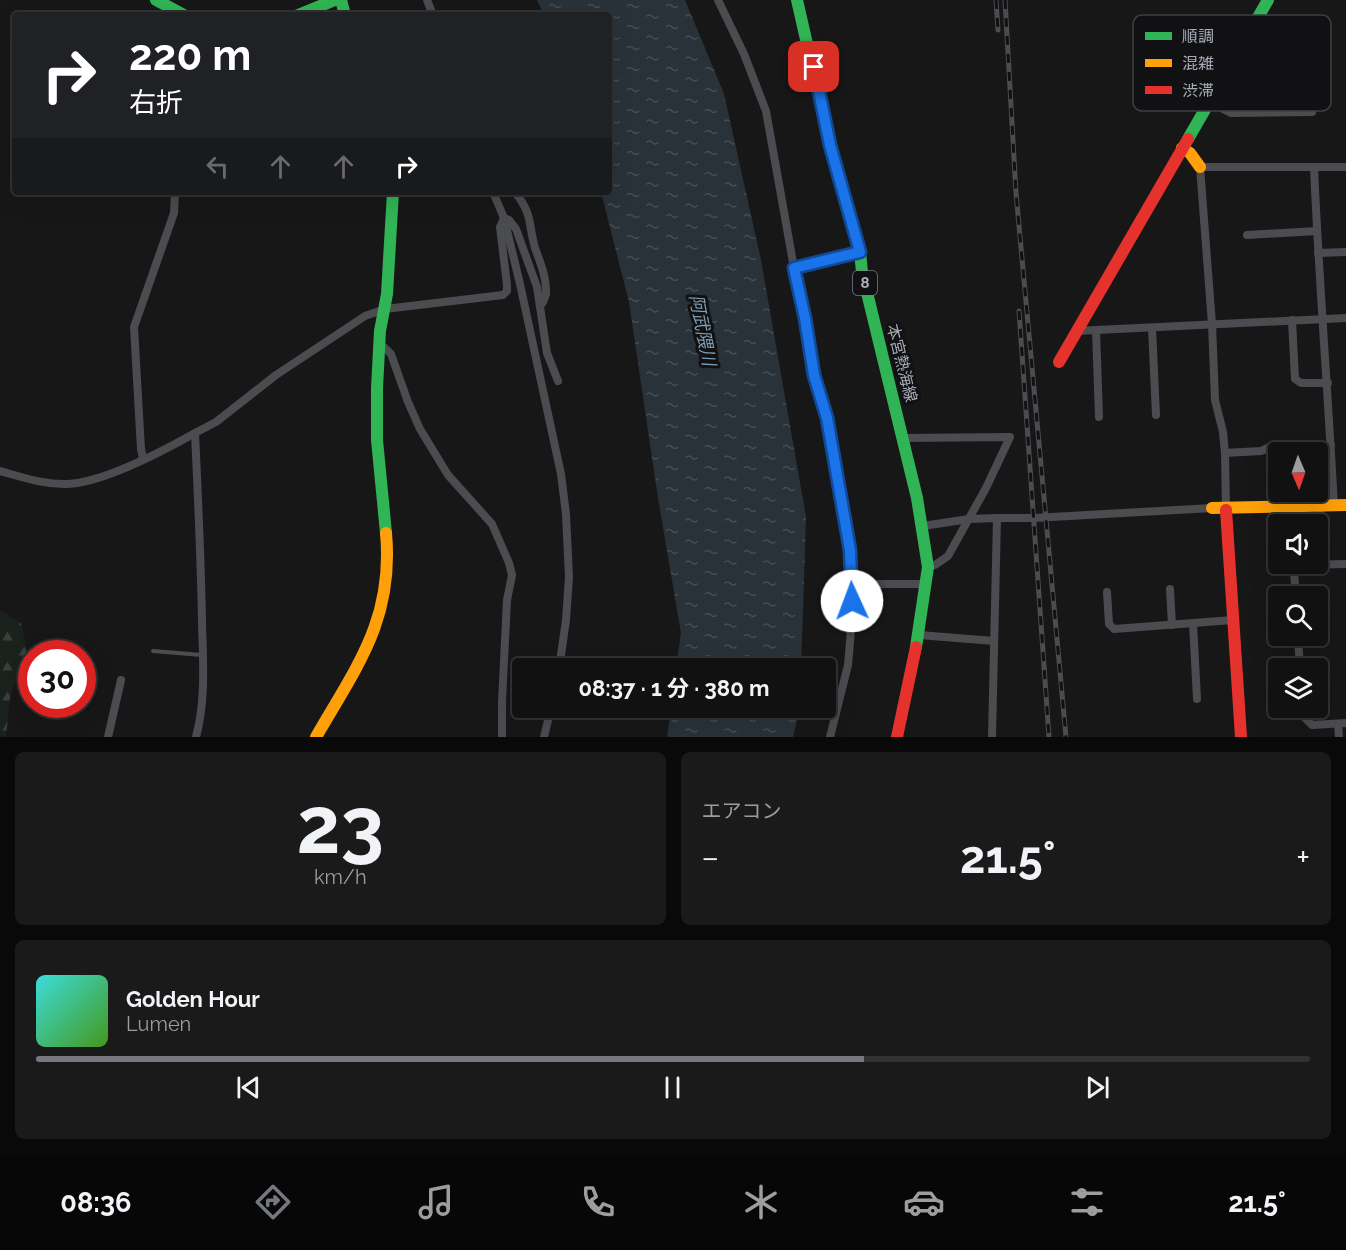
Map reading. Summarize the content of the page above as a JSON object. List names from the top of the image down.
{
  "streets": {
    "street": ["8", "本宮熱海線"]
  },
  "water": ["阿武隈川"],
  "legend": ["順調", "混雑", "渋滞"],
  "north": "bottom",
  "page": {
    "turn": ["220 m", "右折"],
    "limit": "30",
    "trip": "08:37 · 1 分 · 380 m",
    "tile": [
      ["23", "km/h"],
      "エアコン"
    ],
    "heat": ["−", "21.5°", "+"],
    "song": ["Golden Hour", "Lumen"],
    "tabs": ["08:36", "21.5°"]
  }
}
